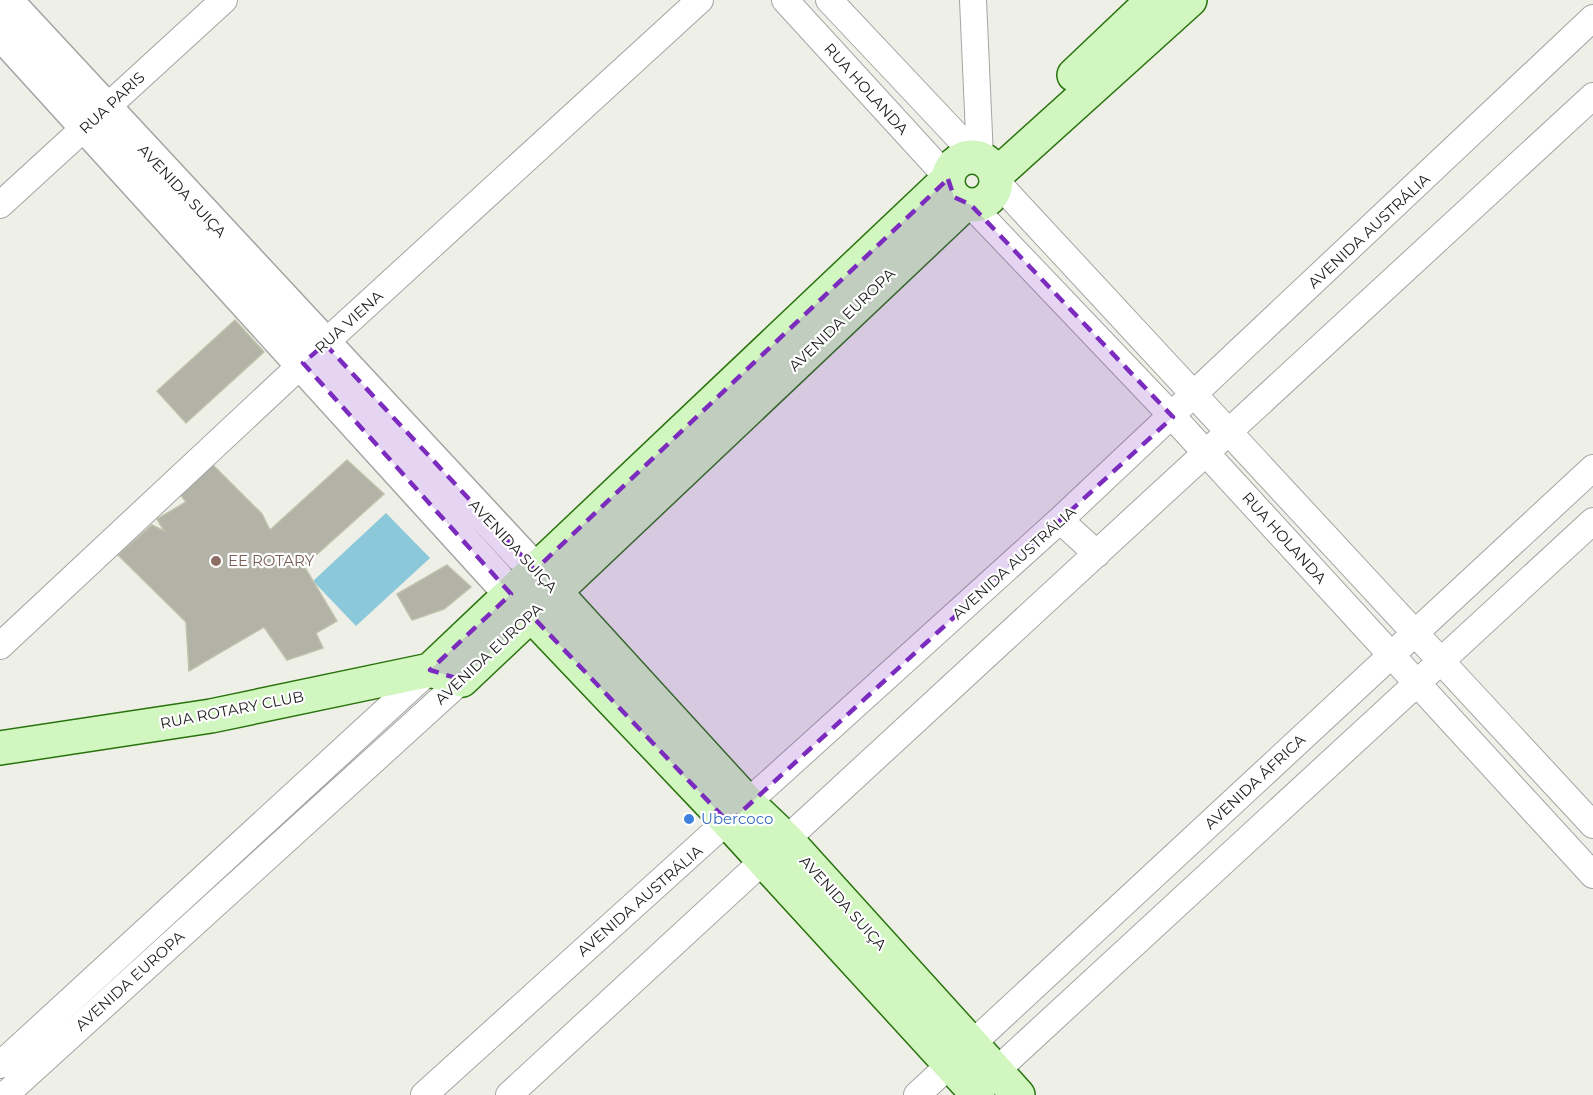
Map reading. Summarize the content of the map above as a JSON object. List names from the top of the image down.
{
  "streets": {
    "main road": ["AVENIDA SUIÇA", "AVENIDA EUROPA", "RUA ROTARY CLUB"],
    "street": [
      "RUA HOLANDA",
      "RUA PARIS",
      "AVENIDA AUSTRÁLIA",
      "RUA VIENA",
      "AVENIDA ÁFRICA"
    ]
  },
  "crossings": [
    ["RUA HOLANDA", "AVENIDA AUSTRÁLIA"],
    ["RUA HOLANDA", "AVENIDA EUROPA"],
    ["RUA HOLANDA", "AVENIDA ÁFRICA"],
    ["RUA PARIS", "AVENIDA SUIÇA"],
    ["AVENIDA SUIÇA", "AVENIDA AUSTRÁLIA"],
    ["AVENIDA SUIÇA", "AVENIDA EUROPA"],
    ["AVENIDA SUIÇA", "RUA VIENA"],
    ["AVENIDA SUIÇA", "AVENIDA ÁFRICA"],
    ["AVENIDA EUROPA", "RUA ROTARY CLUB"]
  ],
  "places": ["EE ROTARY", "Ubercoco"]
}
